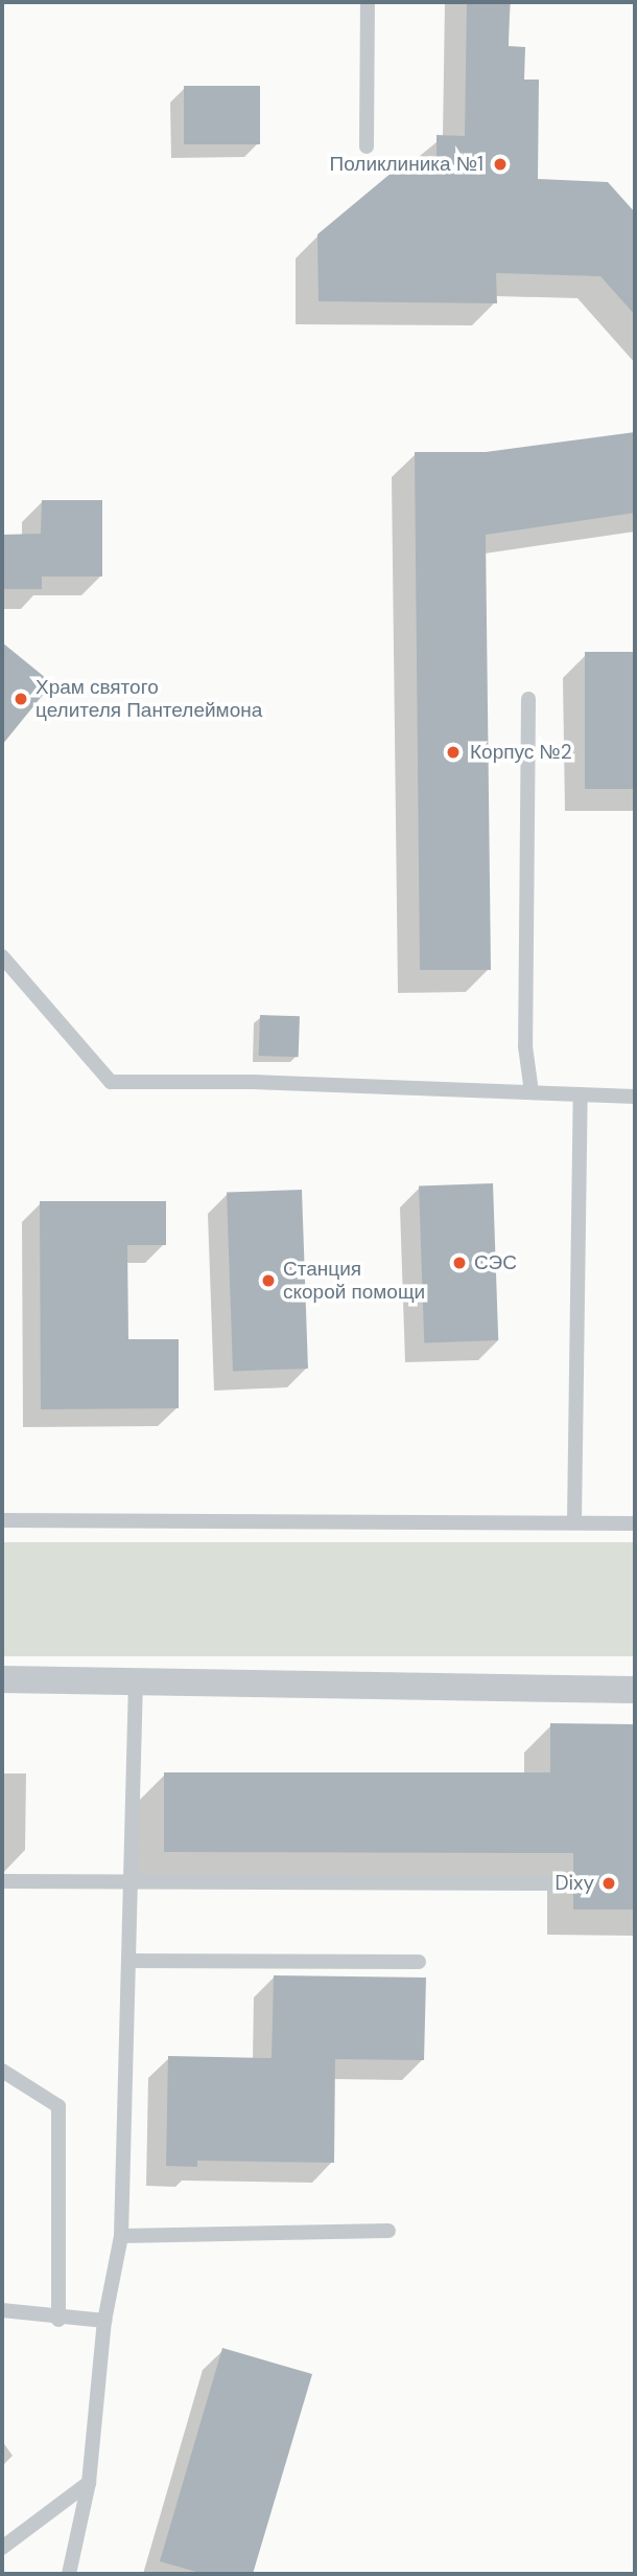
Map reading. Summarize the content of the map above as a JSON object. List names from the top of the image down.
{
  "places": [
    "Поликлиника №1",
    "Храм святого целителя Пантелеймона",
    "Корпус №2",
    "СЭС",
    "Станция скорой помощи",
    "Dixy"
  ]
}
